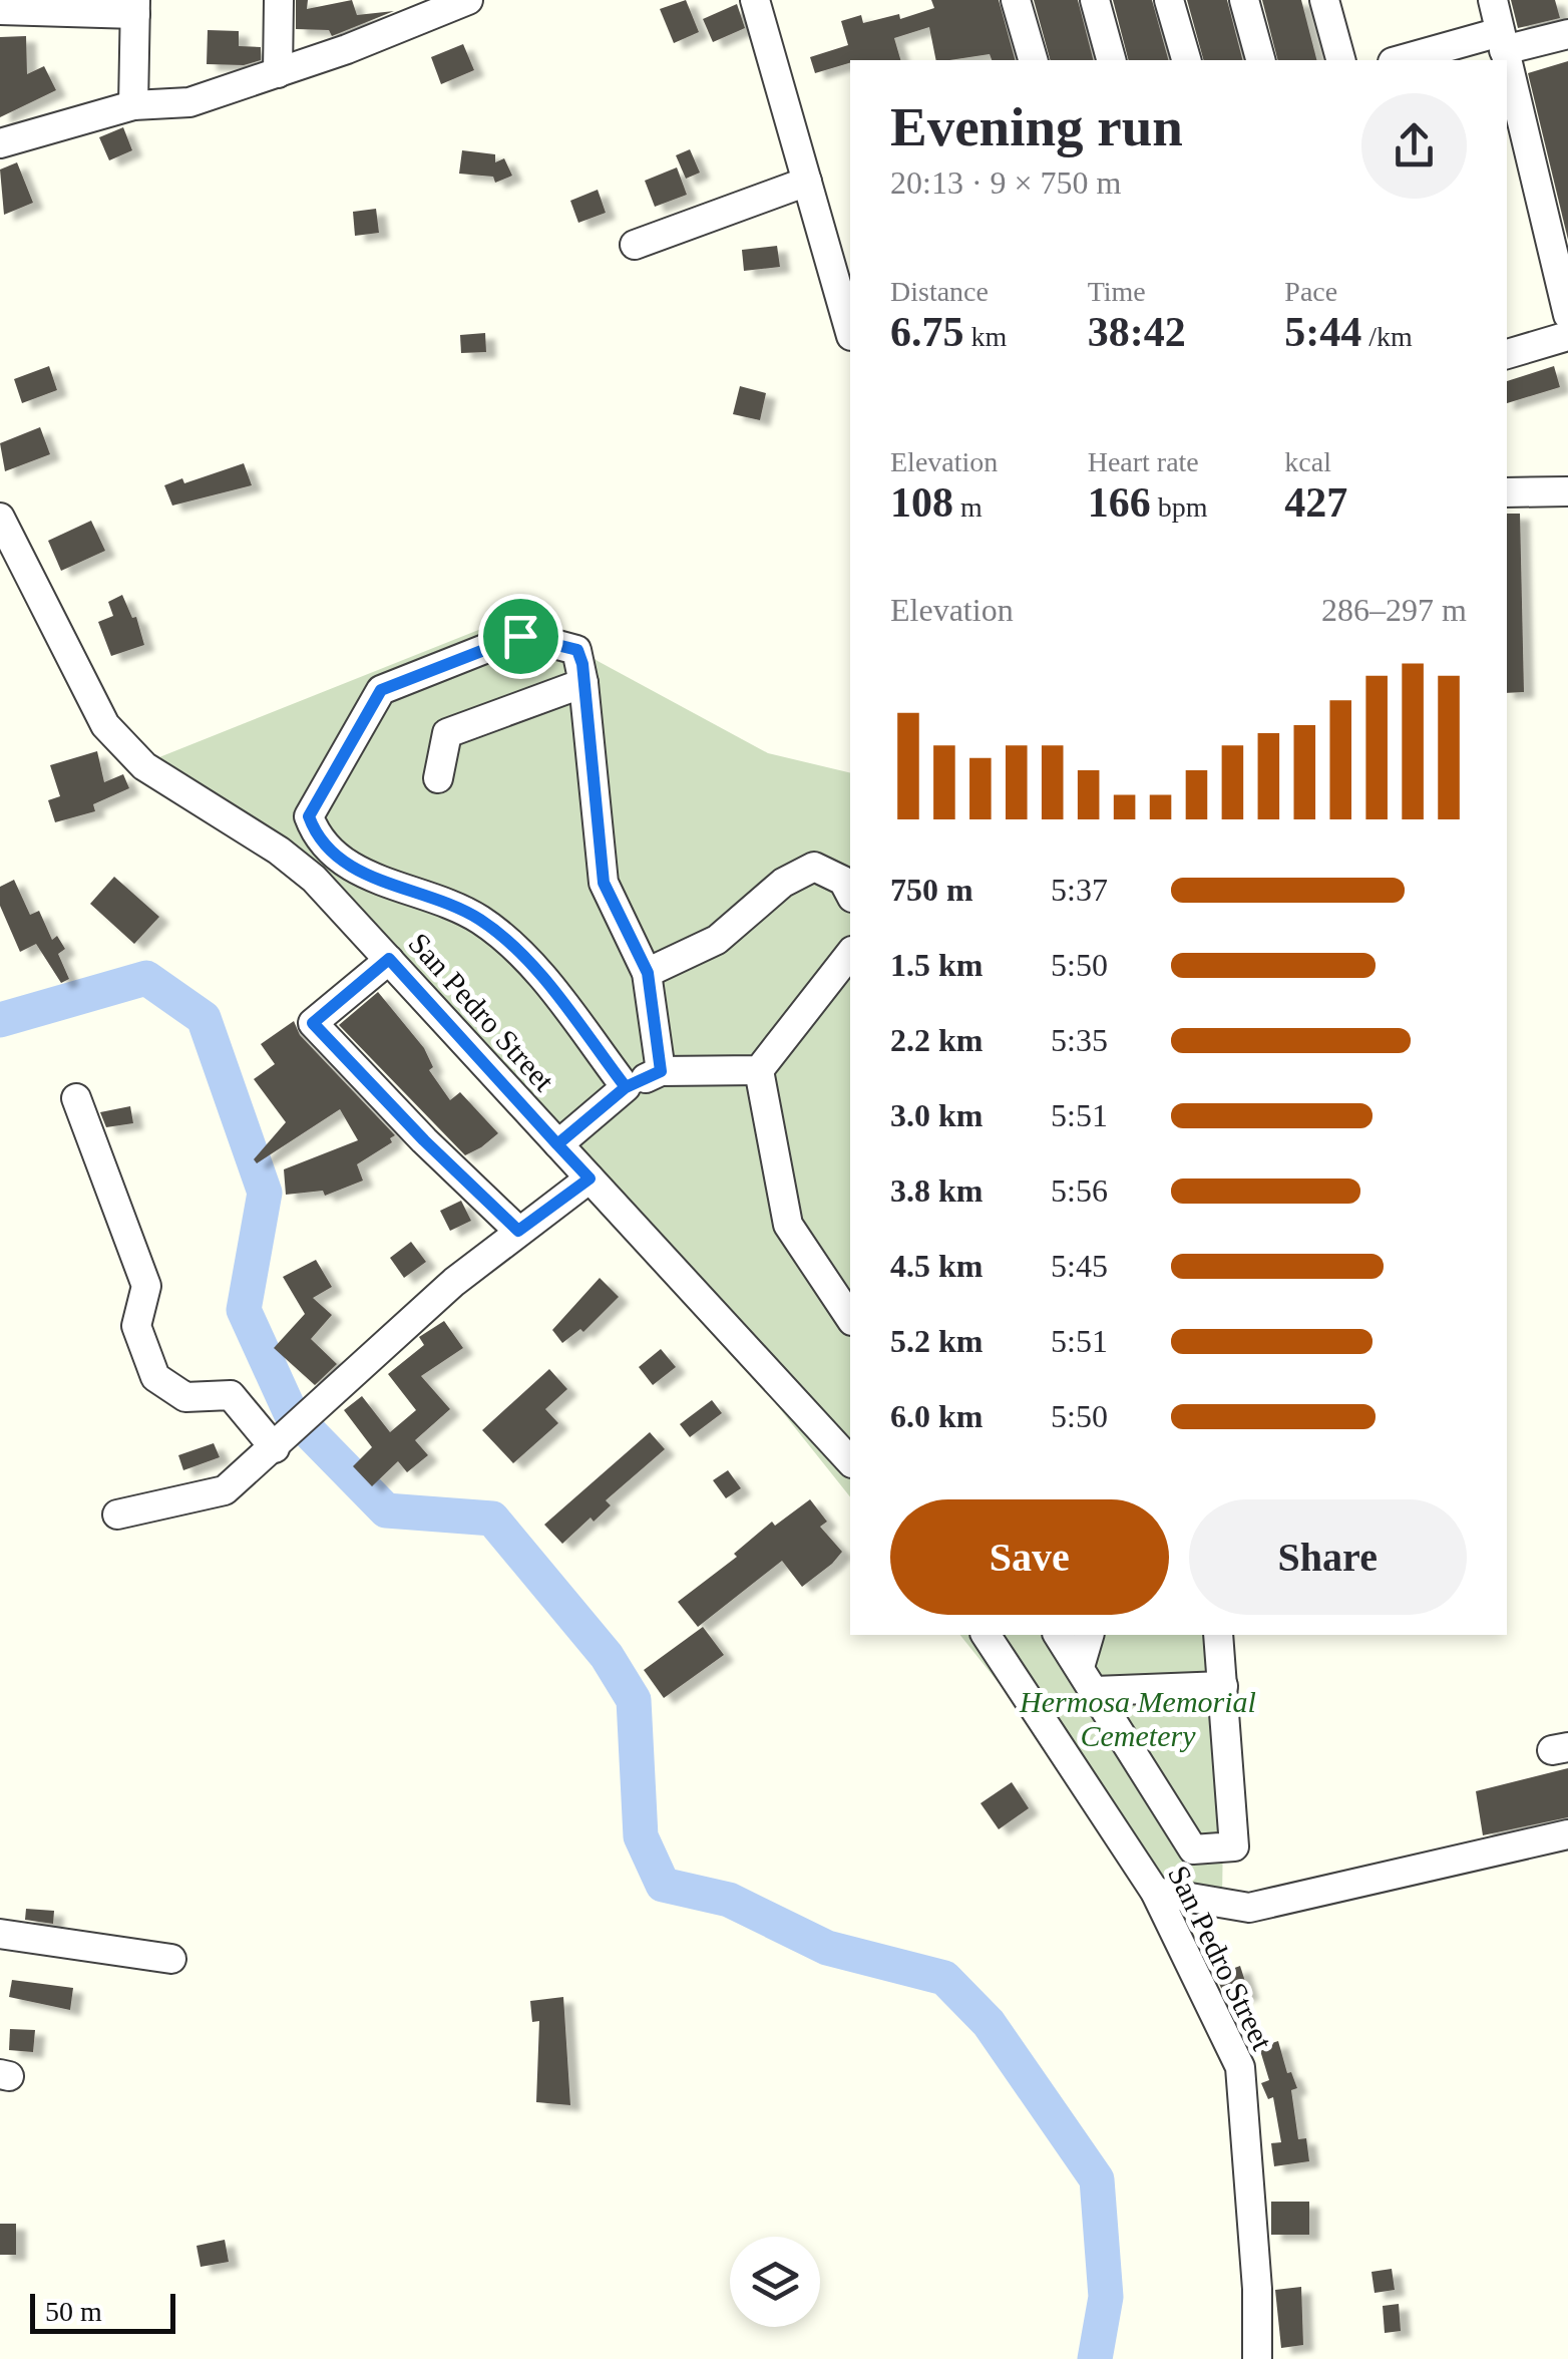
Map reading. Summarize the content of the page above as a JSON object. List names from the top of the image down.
{
  "streets": {
    "street": ["San Pedro Street"]
  },
  "parks": ["Hermosa Memorial Cemetery"],
  "scale_bar": "50 m",
  "page": {
    "heading": ["Evening run", "20:13 · 9 × 750 m"],
    "stats": [
      ["Distance", "6.75 km"],
      ["Time", "38:42"],
      ["Pace", "5:44 /km"],
      ["Elevation", "108 m"],
      ["Heart rate", "166 bpm"],
      ["kcal", "427"]
    ],
    "chart": ["Elevation", "286–297 m"],
    "list": [
      {
        "name": "750 m",
        "note": "5:37"
      },
      {
        "name": "1.5 km",
        "note": "5:50"
      },
      {
        "name": "2.2 km",
        "note": "5:35"
      },
      {
        "name": "3.0 km",
        "note": "5:51"
      },
      {
        "name": "3.8 km",
        "note": "5:56"
      },
      {
        "name": "4.5 km",
        "note": "5:45"
      },
      {
        "name": "5.2 km",
        "note": "5:51"
      },
      {
        "name": "6.0 km",
        "note": "5:50"
      }
    ],
    "buttons": ["Save", "Share"],
    "scale": "50 m"
  }
}
